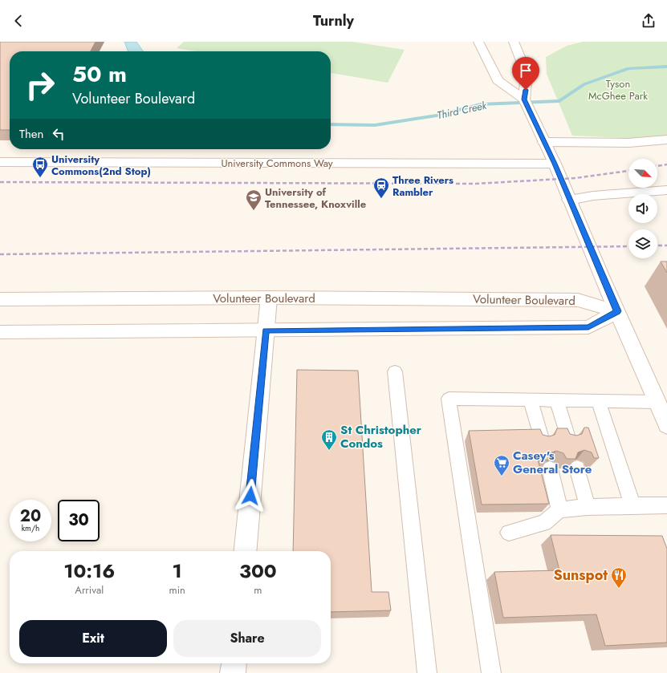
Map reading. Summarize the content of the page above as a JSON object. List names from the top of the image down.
{
  "streets": {
    "street": ["University Commons Way", "Volunteer Boulevard"]
  },
  "water": ["Third Creek"],
  "parks": ["Tyson McGhee Park"],
  "places": {
    "bus stop": ["University Commons(2nd Stop)"],
    "station": ["Three Rivers Rambler"],
    "school or university": ["University of Tennessee, Knoxville"],
    "building": ["St Christopher Condos"],
    "supermarket": ["Casey's General Store"],
    "restaurant": ["Sunspot"]
  },
  "north": "bottom right",
  "page": {
    "header": "Turnly",
    "turn": ["50 m", "Volunteer Boulevard"],
    "then": "Then",
    "speed": "20 km/h",
    "limit": "30",
    "eta": [
      "10:16",
      "Arrival",
      "1",
      "min",
      "300",
      "m"
    ],
    "buttons": ["Exit", "Share"]
  }
}
